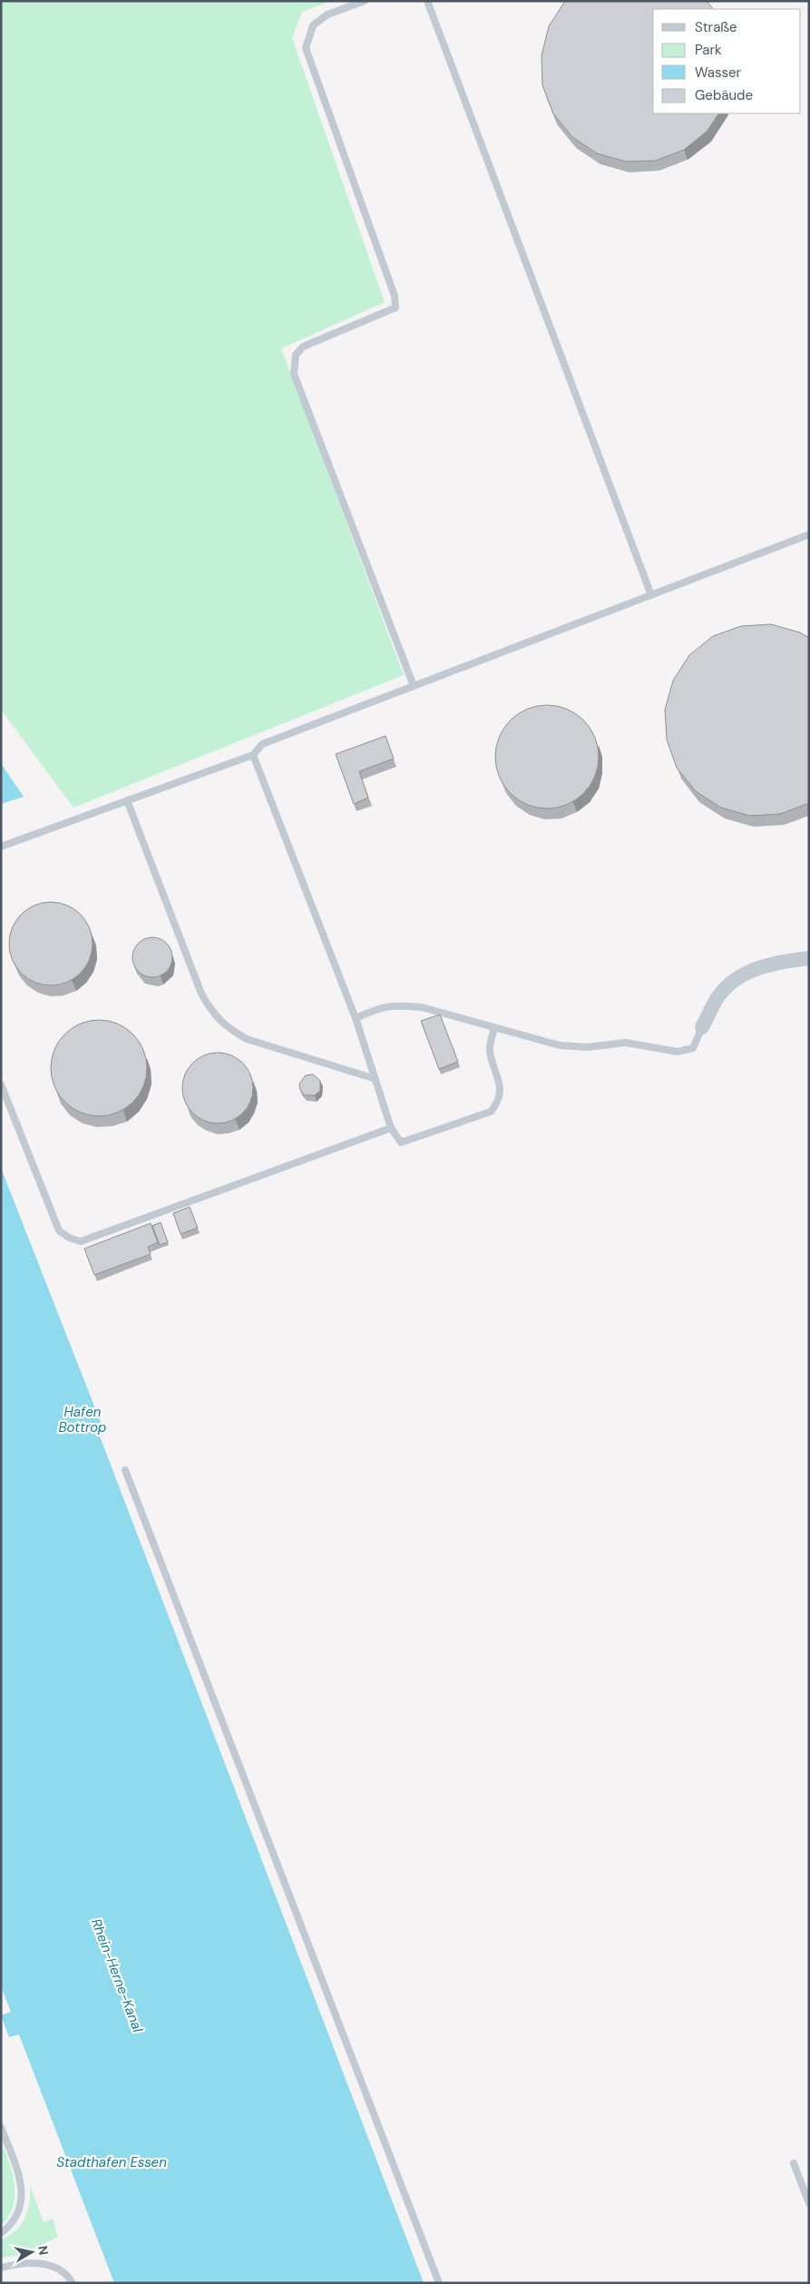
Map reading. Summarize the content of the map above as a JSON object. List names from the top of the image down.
{
  "water": ["Hafen Bottrop", "Rhein-Herne-Kanal", "Stadthafen Essen"],
  "legend": [
    "Straße",
    "Park",
    "Wasser",
    "Gebäude"
  ],
  "north": "right"
}
